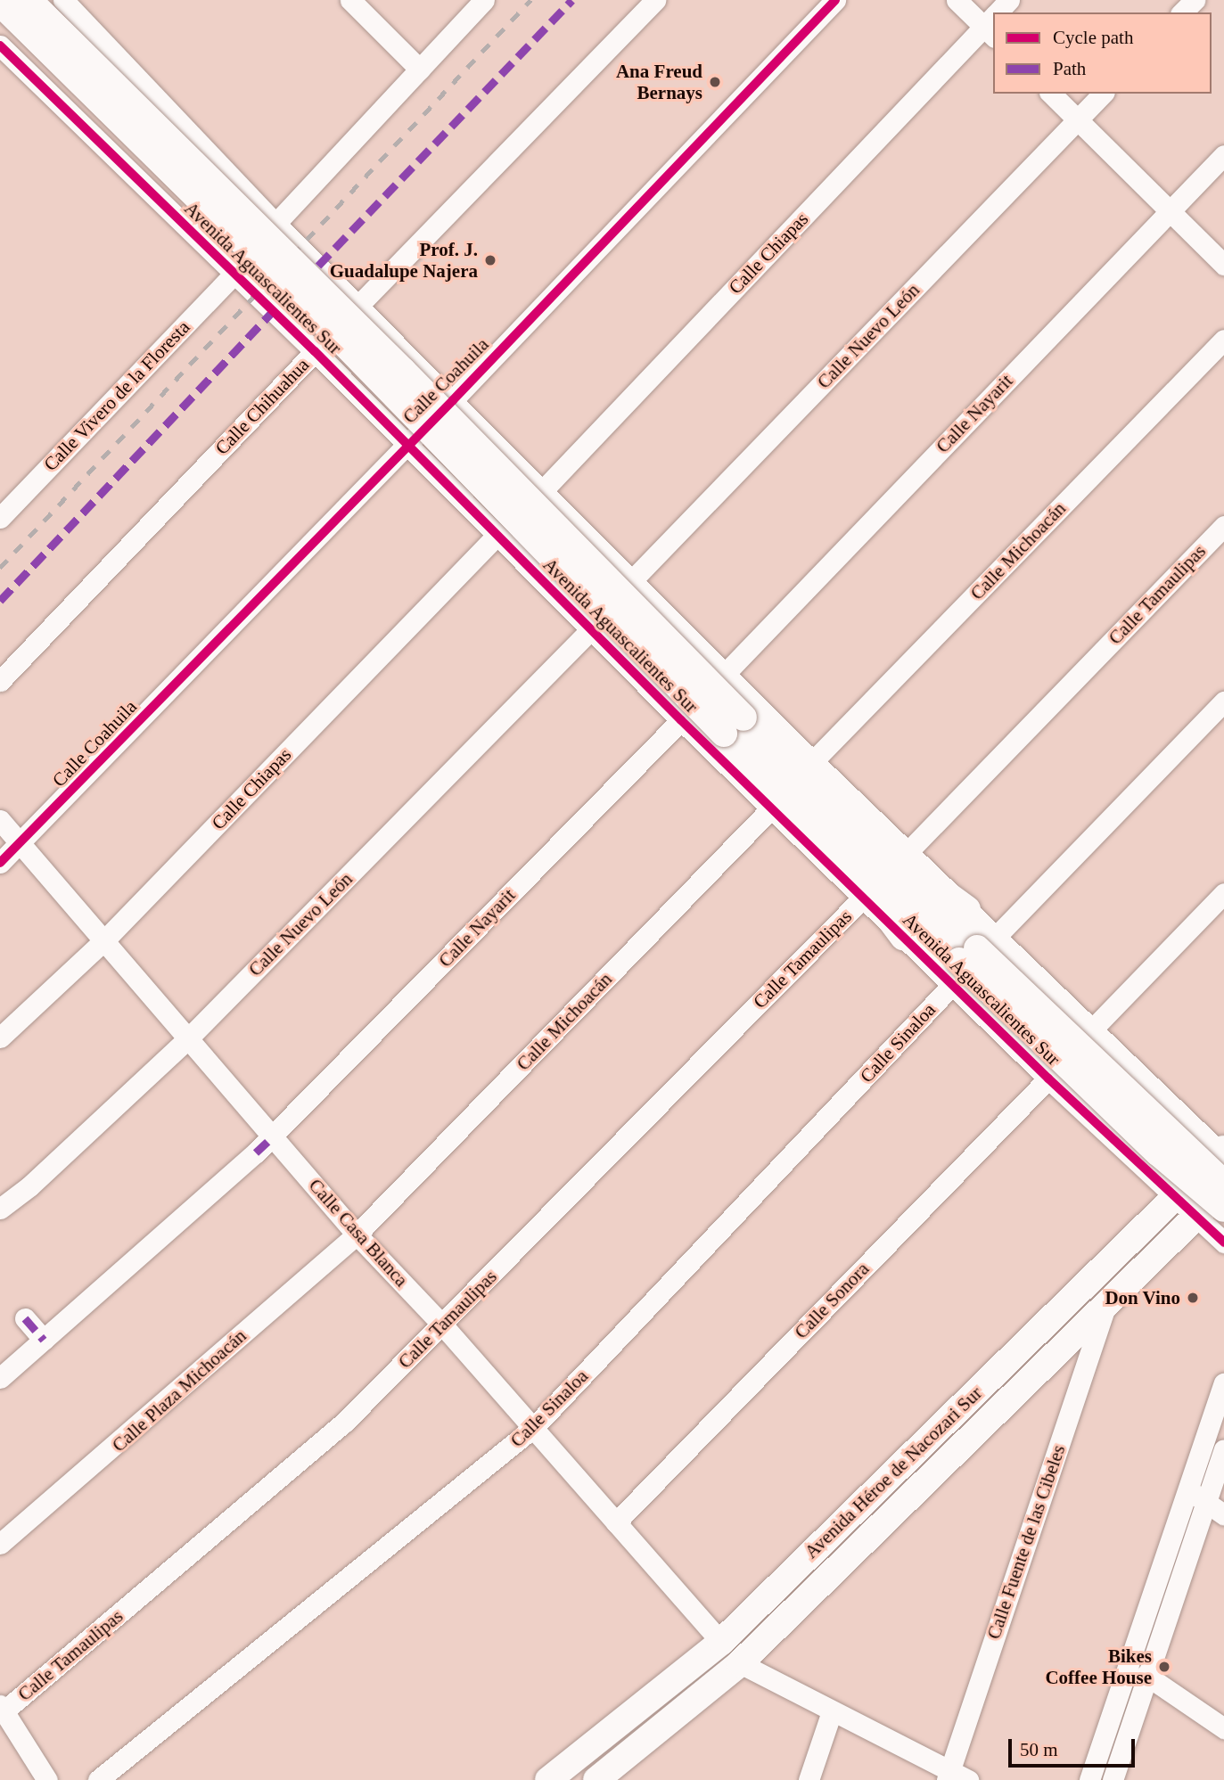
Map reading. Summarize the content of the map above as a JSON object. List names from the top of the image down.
{
  "streets": {
    "main road": ["Avenida Aguascalientes Sur", "Avenida Héroe de Nacozari Sur"],
    "street": [
      "Calle Chiapas",
      "Calle Nuevo León",
      "Calle Coahuila",
      "Calle Vivero de la Floresta",
      "Calle Chihuahua",
      "Calle Nayarit",
      "Calle Michoacán",
      "Calle Tamaulipas",
      "Calle Sinaloa",
      "Calle Casa Blanca",
      "Calle Sonora",
      "Calle Plaza Michoacán",
      "Calle Fuente de las Cibeles"
    ]
  },
  "crossings": [
    ["Calle Chiapas", "Avenida Aguascalientes Sur"],
    ["Calle Chiapas", "Calle Casa Blanca"],
    ["Avenida Aguascalientes Sur", "Calle Nuevo León"],
    ["Avenida Aguascalientes Sur", "Calle Coahuila"],
    ["Avenida Aguascalientes Sur", "Calle Vivero de la Floresta"],
    ["Avenida Aguascalientes Sur", "Calle Chihuahua"],
    ["Avenida Aguascalientes Sur", "Calle Nayarit"],
    ["Avenida Aguascalientes Sur", "Calle Michoacán"],
    ["Avenida Aguascalientes Sur", "Calle Tamaulipas"],
    ["Avenida Aguascalientes Sur", "Calle Sinaloa"],
    ["Avenida Aguascalientes Sur", "Calle Sonora"],
    ["Avenida Aguascalientes Sur", "Avenida Héroe de Nacozari Sur"],
    ["Calle Nuevo León", "Calle Casa Blanca"],
    ["Calle Coahuila", "Calle Casa Blanca"],
    ["Calle Nayarit", "Calle Casa Blanca"],
    ["Calle Michoacán", "Calle Casa Blanca"],
    ["Calle Michoacán", "Calle Plaza Michoacán"],
    ["Calle Tamaulipas", "Calle Casa Blanca"],
    ["Calle Sinaloa", "Calle Casa Blanca"],
    ["Calle Casa Blanca", "Calle Sonora"],
    ["Calle Casa Blanca", "Calle Plaza Michoacán"],
    ["Calle Casa Blanca", "Avenida Héroe de Nacozari Sur"],
    ["Avenida Héroe de Nacozari Sur", "Calle Fuente de las Cibeles"]
  ],
  "places": [
    "Ana Freud Bernays",
    "Prof. J. Guadalupe Najera",
    "Don Vino",
    "Bikes Coffee House"
  ],
  "legend": ["Cycle path", "Path"],
  "scale_bar": "50 m"
}
